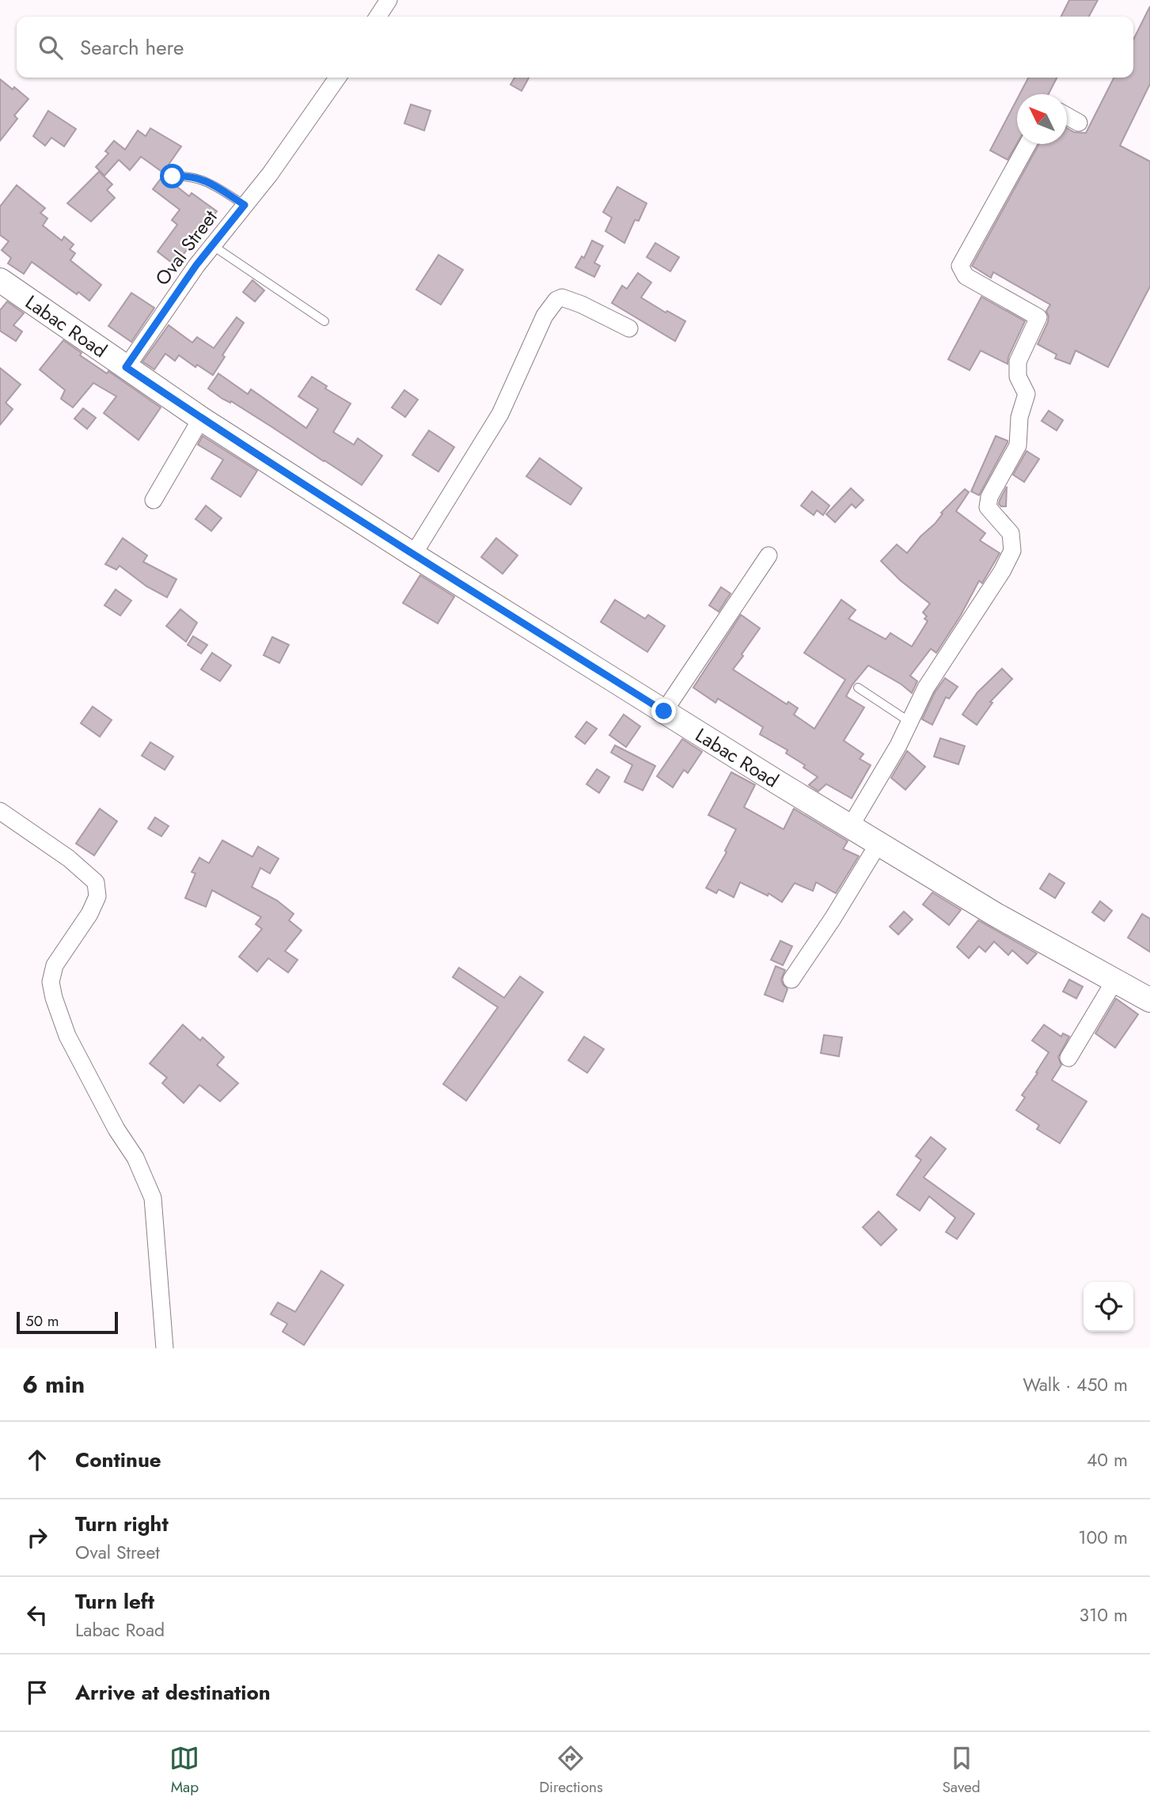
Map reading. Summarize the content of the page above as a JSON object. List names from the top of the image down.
{
  "streets": {
    "street": ["Oval Street", "Labac Road"]
  },
  "crossings": [
    ["Oval Street", "Labac Road"]
  ],
  "scale_bar": "50 m",
  "north": "top left",
  "page": {
    "search": "Search here",
    "scale": "50 m",
    "heading": ["6 min", "Walk · 450 m"],
    "list": [
      ["Continue", "40 m"],
      ["Turn right", "Oval Street", "100 m"],
      ["Turn left", "Labac Road", "310 m"],
      "Arrive at destination"
    ],
    "nav": ["Map", "Directions", "Saved"]
  }
}
